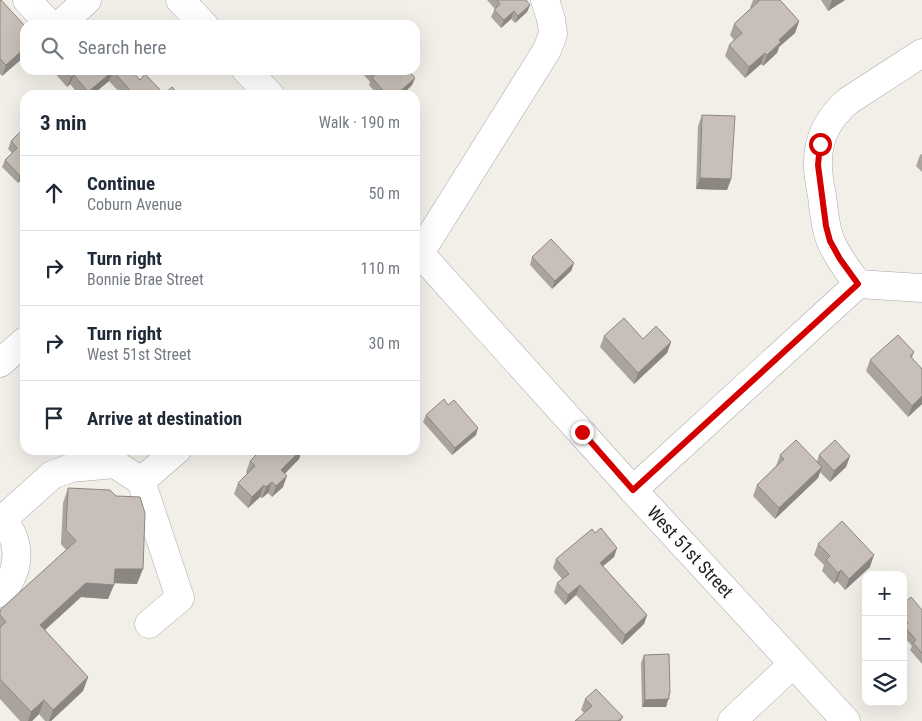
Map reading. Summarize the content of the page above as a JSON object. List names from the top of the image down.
{
  "streets": {
    "street": ["West 51st Street"]
  },
  "page": {
    "search": "Search here",
    "heading": ["3 min", "Walk · 190 m"],
    "list": [
      ["Continue", "Coburn Avenue", "50 m"],
      ["Turn right", "Bonnie Brae Street", "110 m"],
      ["Turn right", "West 51st Street", "30 m"],
      "Arrive at destination"
    ],
    "map_buttons": ["+", "−"]
  }
}
